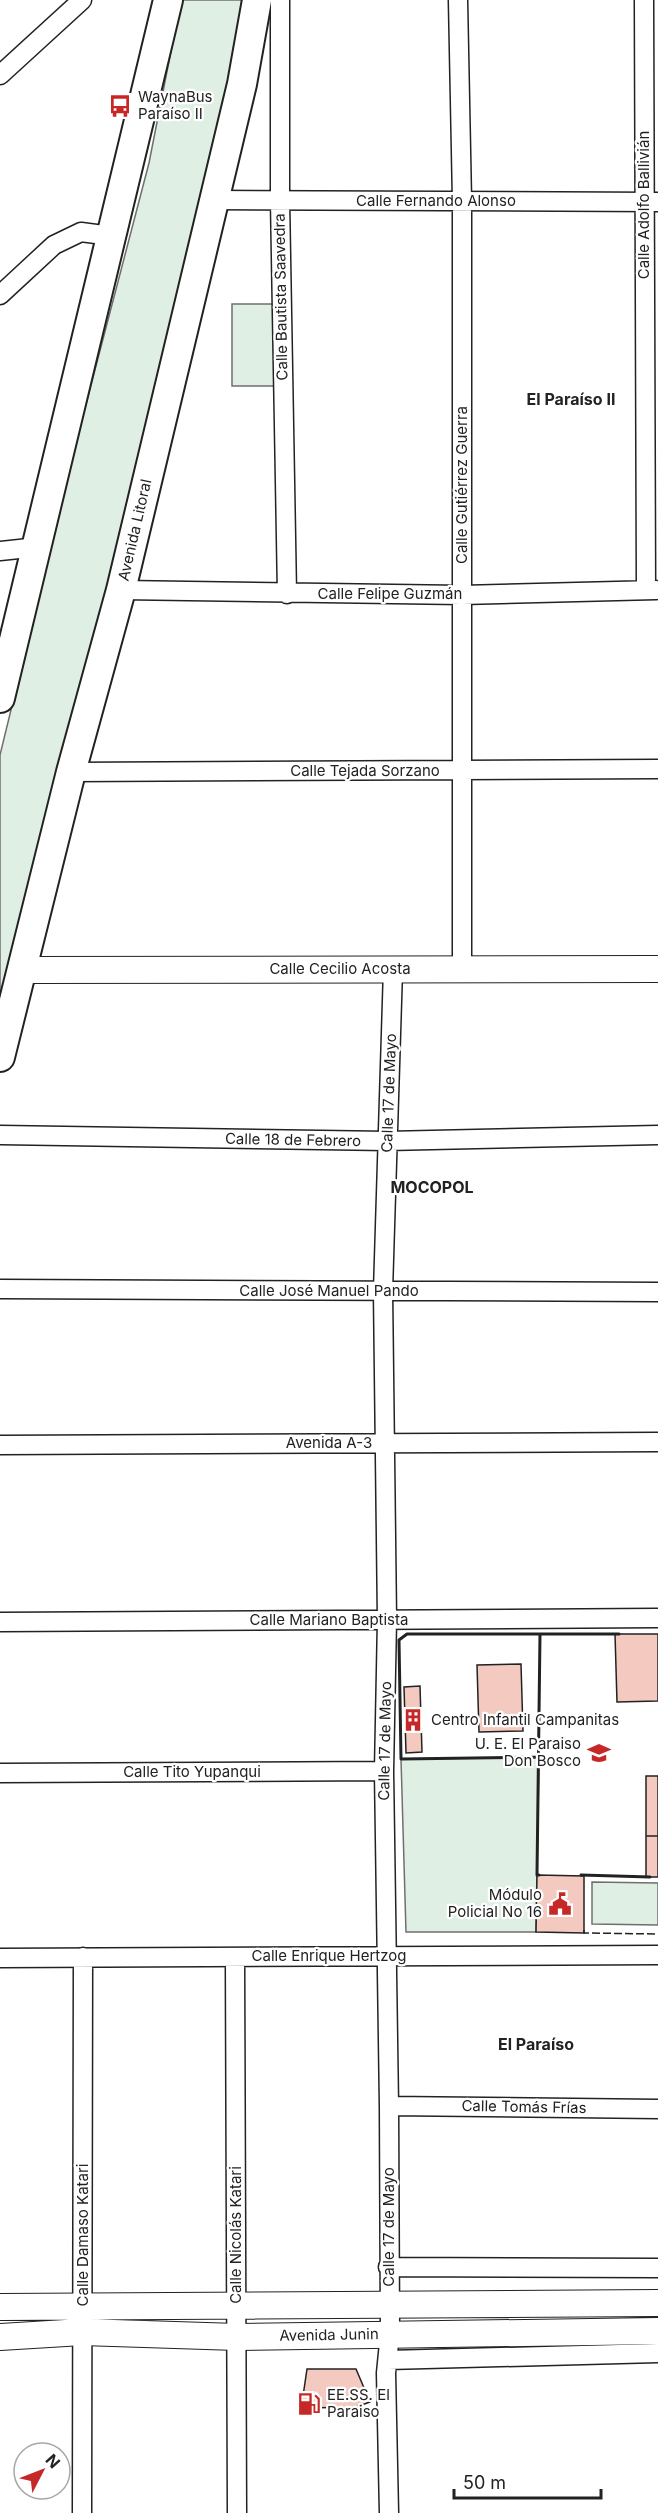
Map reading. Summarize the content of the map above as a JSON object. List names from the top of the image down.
{
  "streets": {
    "main road": ["Avenida Litoral"],
    "street": [
      "Calle Fernando Alonso",
      "Calle Adolfo Ballivián",
      "Calle Bautista Saavedra",
      "Calle Gutiérrez Guerra",
      "Calle Felipe Guzmán",
      "Calle Tejada Sorzano",
      "Calle Cecilio Acosta",
      "Calle 17 de Mayo",
      "Calle 18 de Febrero",
      "Calle José Manuel Pando",
      "Avenida A-3",
      "Calle Mariano Baptista",
      "Calle Tito Yupanqui",
      "Calle Enrique Hertzog",
      "Calle Tomás Frías",
      "Calle Damaso Katari",
      "Calle Nicolás Katari",
      "Avenida Junin"
    ]
  },
  "crossings": [
    ["Calle Fernando Alonso", "Calle Adolfo Ballivián"],
    ["Calle Fernando Alonso", "Calle Bautista Saavedra"],
    ["Calle Fernando Alonso", "Calle Gutiérrez Guerra"],
    ["Calle Fernando Alonso", "Avenida Litoral"],
    ["Calle Adolfo Ballivián", "Calle Felipe Guzmán"],
    ["Calle Bautista Saavedra", "Calle Felipe Guzmán"],
    ["Calle Gutiérrez Guerra", "Calle Felipe Guzmán"],
    ["Calle Gutiérrez Guerra", "Calle Tejada Sorzano"],
    ["Calle Gutiérrez Guerra", "Calle Cecilio Acosta"],
    ["Avenida Litoral", "Calle Felipe Guzmán"],
    ["Avenida Litoral", "Calle Tejada Sorzano"],
    ["Avenida Litoral", "Calle Cecilio Acosta"],
    ["Calle Cecilio Acosta", "Calle 17 de Mayo"],
    ["Calle 17 de Mayo", "Calle 18 de Febrero"],
    ["Calle 17 de Mayo", "Calle José Manuel Pando"],
    ["Calle 17 de Mayo", "Avenida A-3"],
    ["Calle 17 de Mayo", "Calle Mariano Baptista"],
    ["Calle 17 de Mayo", "Calle Tito Yupanqui"],
    ["Calle 17 de Mayo", "Calle Enrique Hertzog"],
    ["Calle 17 de Mayo", "Calle Tomás Frías"],
    ["Calle 17 de Mayo", "Avenida Junin"],
    ["Calle Enrique Hertzog", "Calle Damaso Katari"],
    ["Calle Enrique Hertzog", "Calle Nicolás Katari"],
    ["Calle Damaso Katari", "Avenida Junin"],
    ["Calle Nicolás Katari", "Avenida Junin"]
  ],
  "districts": ["El Paraíso II", "MOCOPOL", "El Paraíso"],
  "places": {
    "bus stop": ["WaynaBus Paraíso II"],
    "building": ["Centro Infantil Campanitas"],
    "school or university": ["U. E. El Paraiso Don Bosco"],
    "public building": ["Módulo Policial No 16"],
    "fuel station": ["EE.SS. El Paraiso"]
  },
  "scale_bar": "50 m",
  "north": "top right"
}
